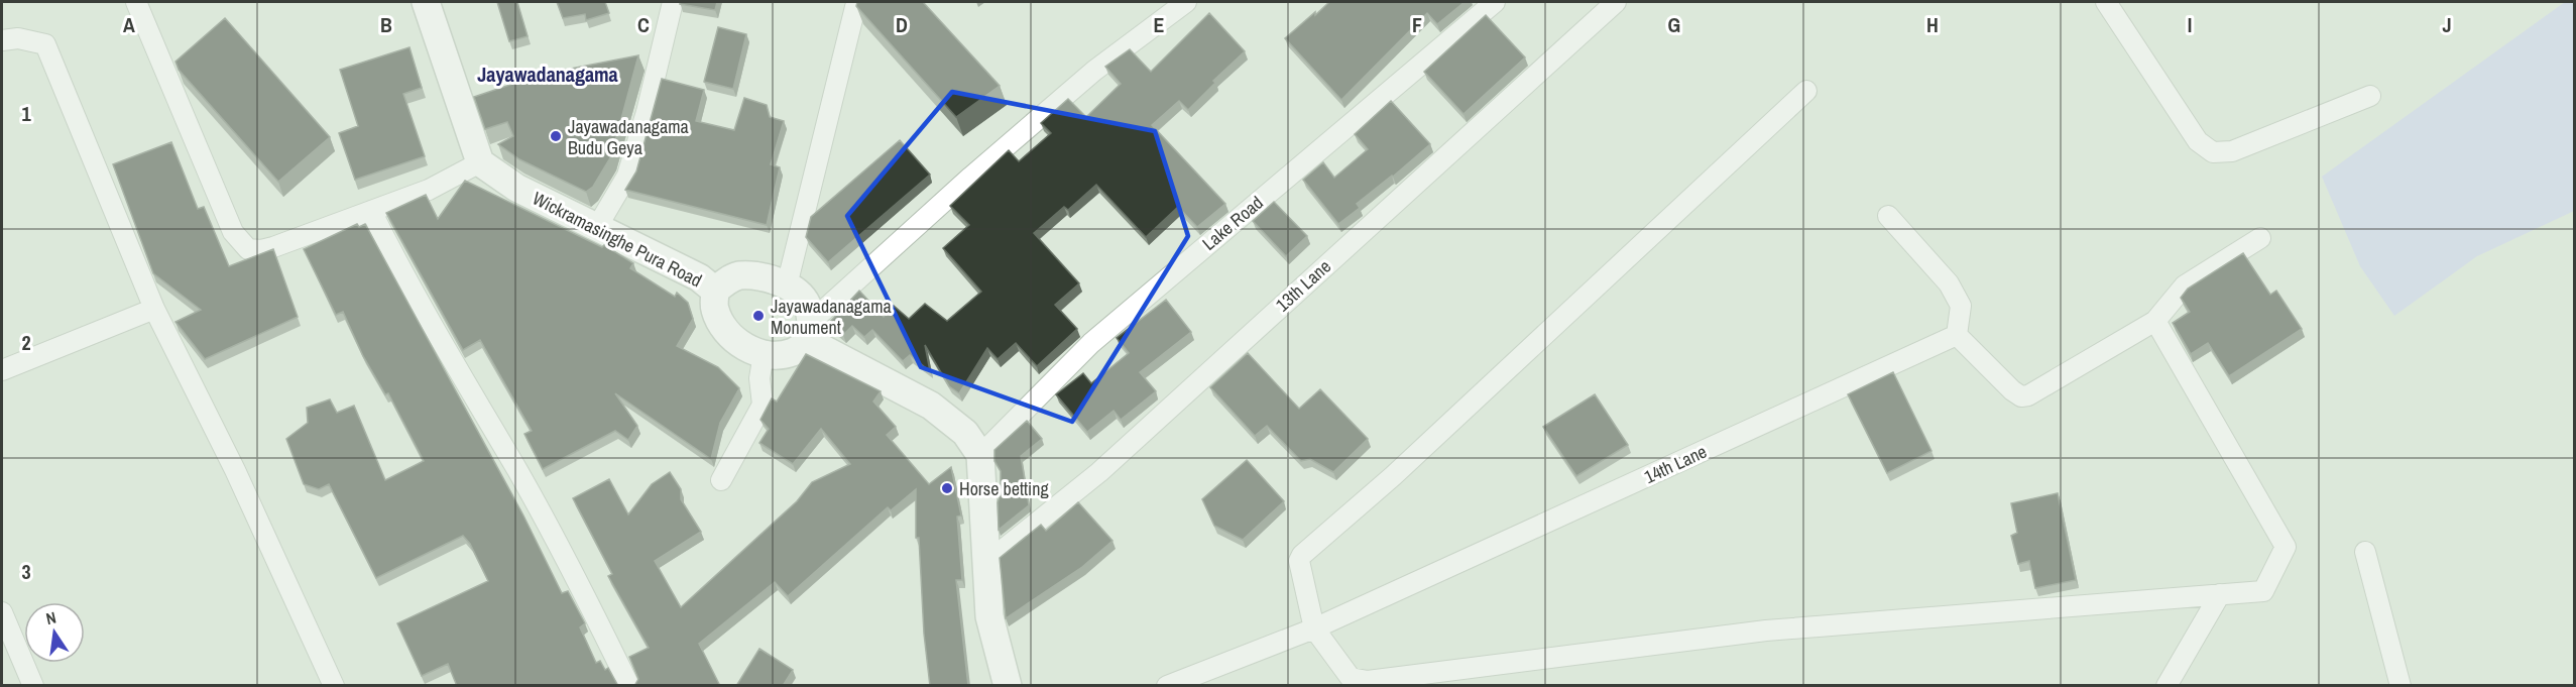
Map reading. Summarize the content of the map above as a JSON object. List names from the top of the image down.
{
  "streets": {
    "street": [
      "Lake Road",
      "Wickramasinghe Pura Road",
      "13th Lane",
      "14th Lane"
    ]
  },
  "districts": ["Jayawadanagama"],
  "places": ["Jayawadanagama Budu Geya", "Jayawadanagama Monument", "Horse betting"],
  "north": "top",
  "grid": {
    "columns": [
      "A",
      "B",
      "C",
      "D",
      "E",
      "F",
      "G",
      "H",
      "I",
      "J"
    ],
    "rows": ["1", "2", "3"]
  }
}
